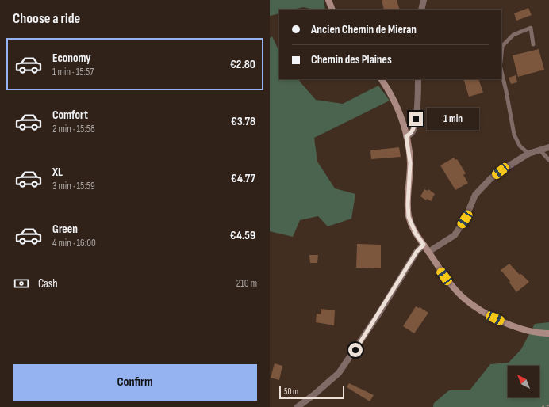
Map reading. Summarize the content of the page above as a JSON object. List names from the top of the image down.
{
  "scale_bar": "50 m",
  "north": "top left",
  "page": {
    "heading": "Choose a ride",
    "banner": ["Ancien Chemin de Mieran", "Chemin des Plaines"],
    "list": [
      {
        "name": "Economy",
        "note": "1 min · 15:57",
        "value": "€2.80"
      },
      {
        "name": "Comfort",
        "note": "2 min · 15:58",
        "value": "€3.78"
      },
      {
        "name": "XL",
        "note": "3 min · 15:59",
        "value": "€4.77"
      },
      {
        "name": "Green",
        "note": "4 min · 16:00",
        "value": "€4.59"
      }
    ],
    "bubble": "1 min",
    "pay": ["Cash", "210 m"],
    "buttons": "Confirm",
    "scale": "50 m"
  }
}
